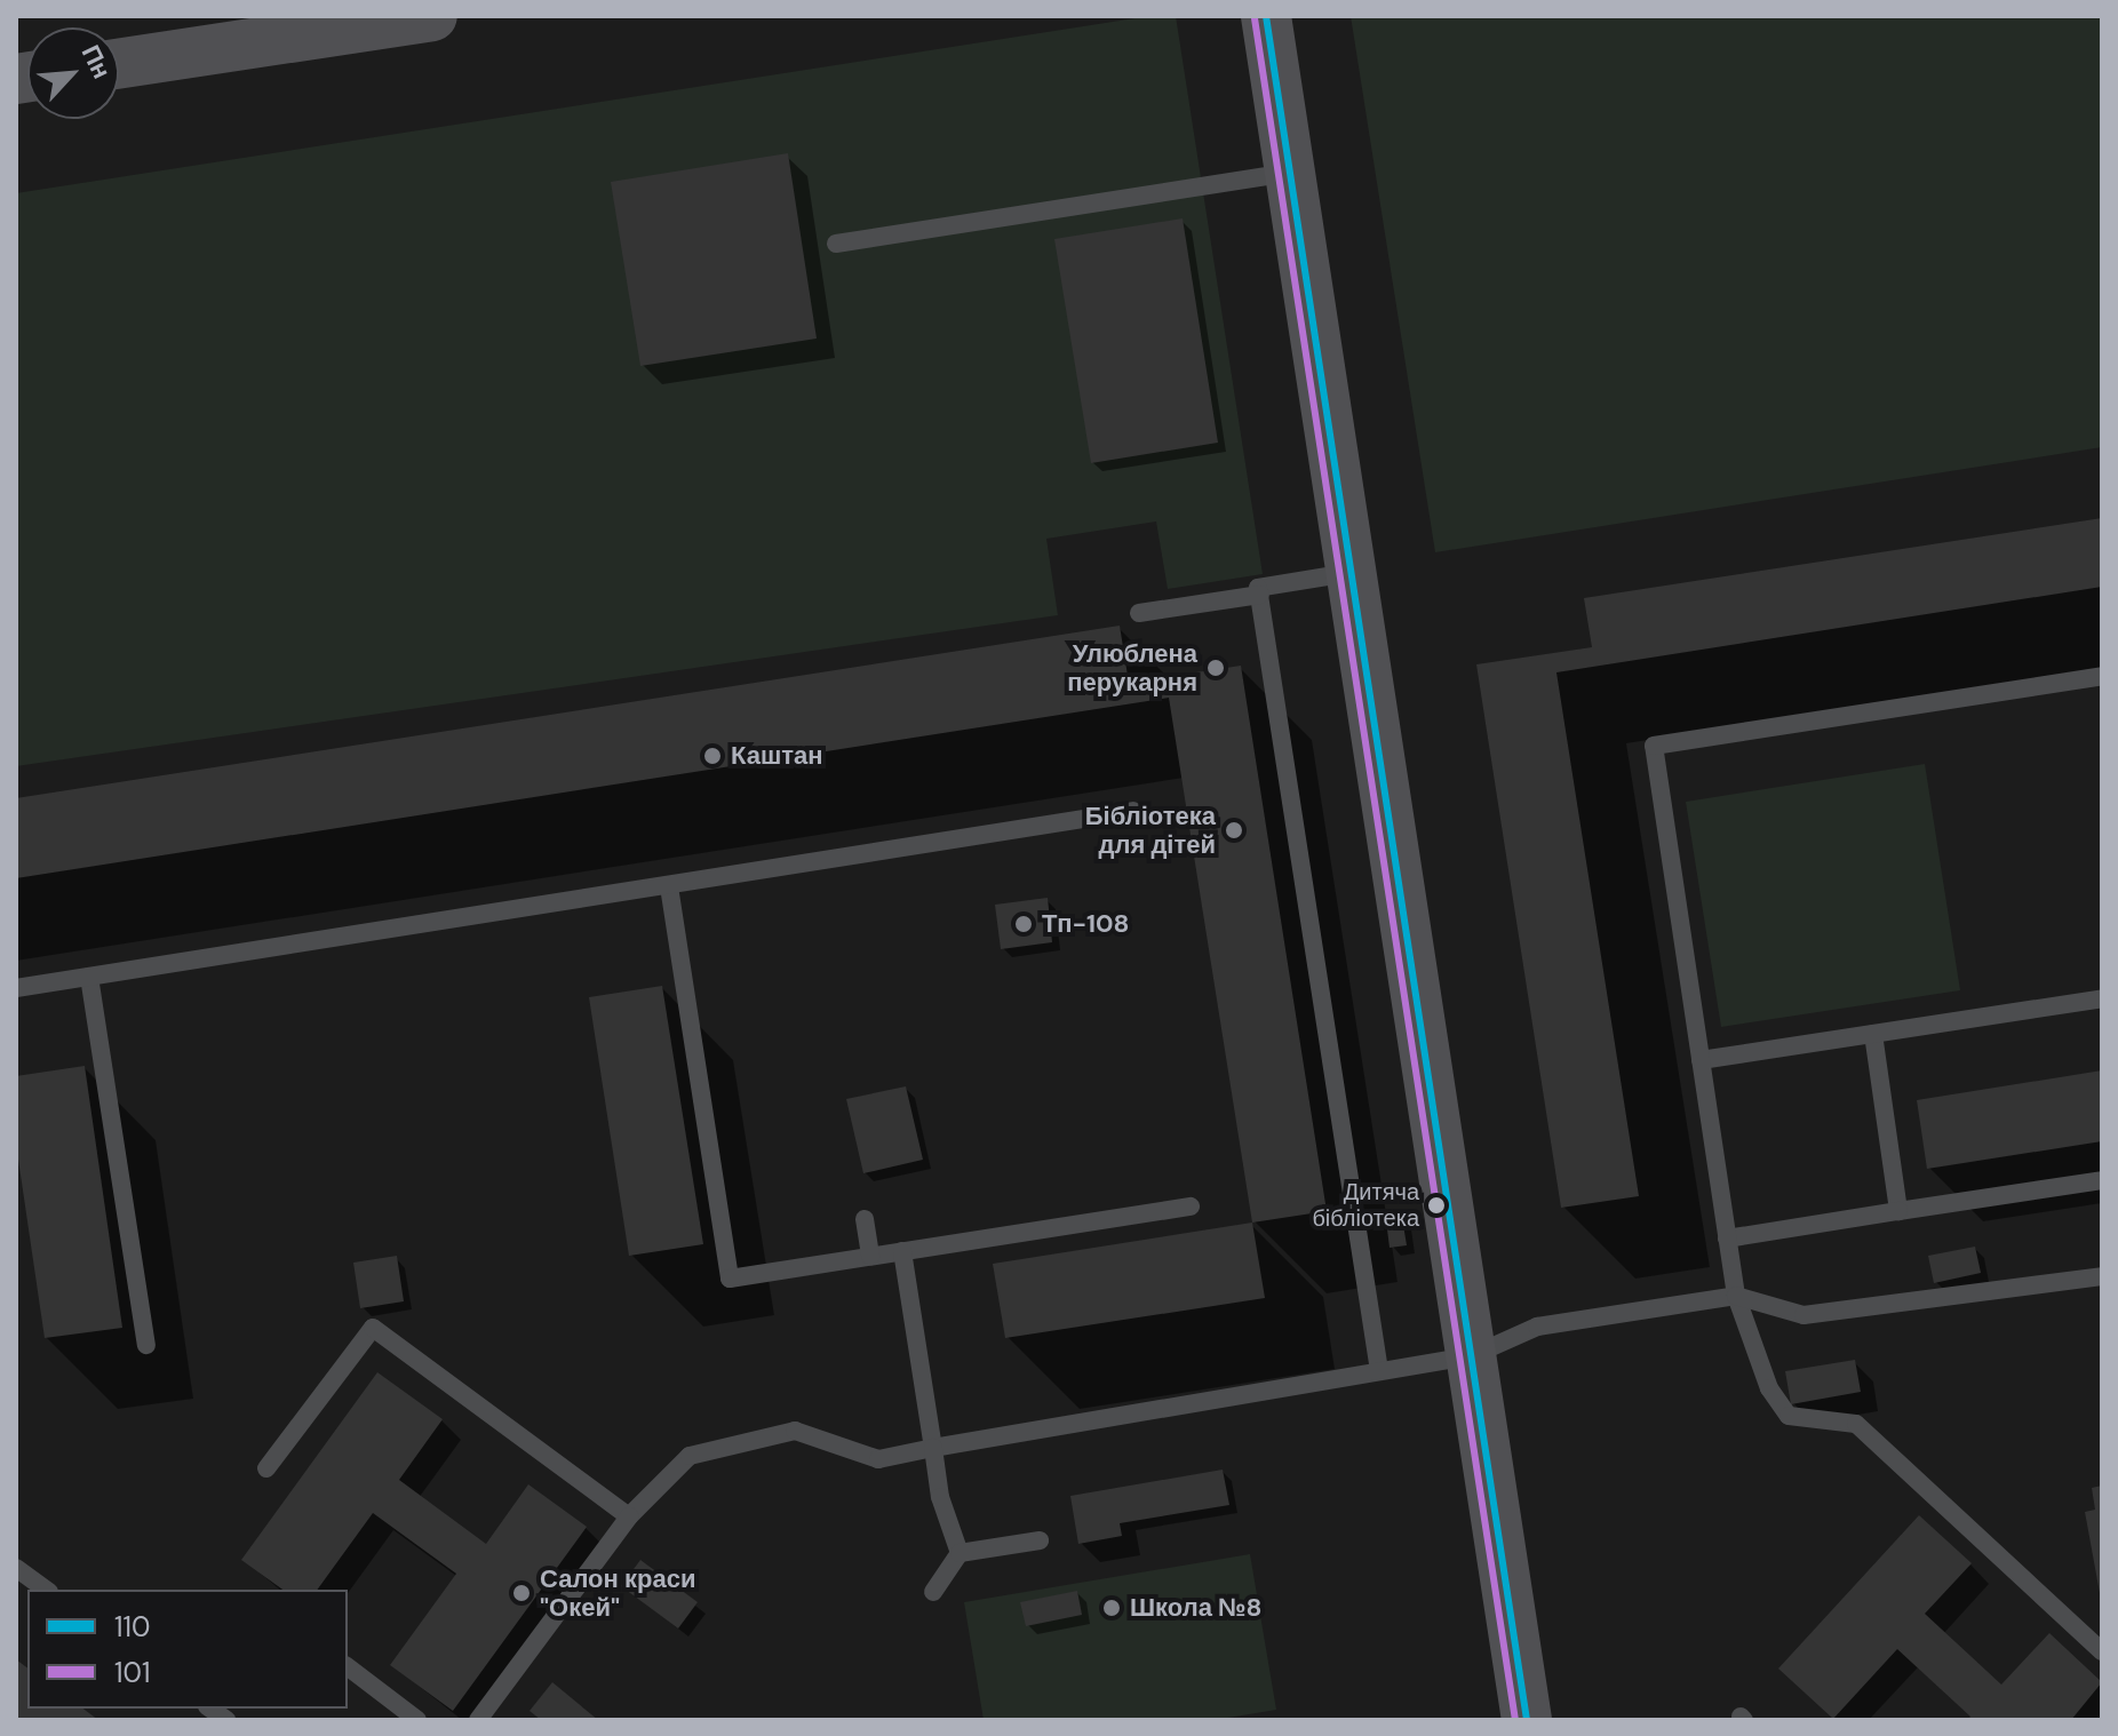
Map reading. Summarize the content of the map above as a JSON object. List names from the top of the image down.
{
  "places": [
    "Улюблена перукарня",
    "Каштан",
    "Бібліотека для дітей",
    "Тп-108",
    "Дитяча бібліотека",
    "Салон краси \"Окей\"",
    "Школа №8"
  ],
  "lines": ["transit line 110", "transit line 101"],
  "legend": ["110", "101"],
  "north": "top right"
}
